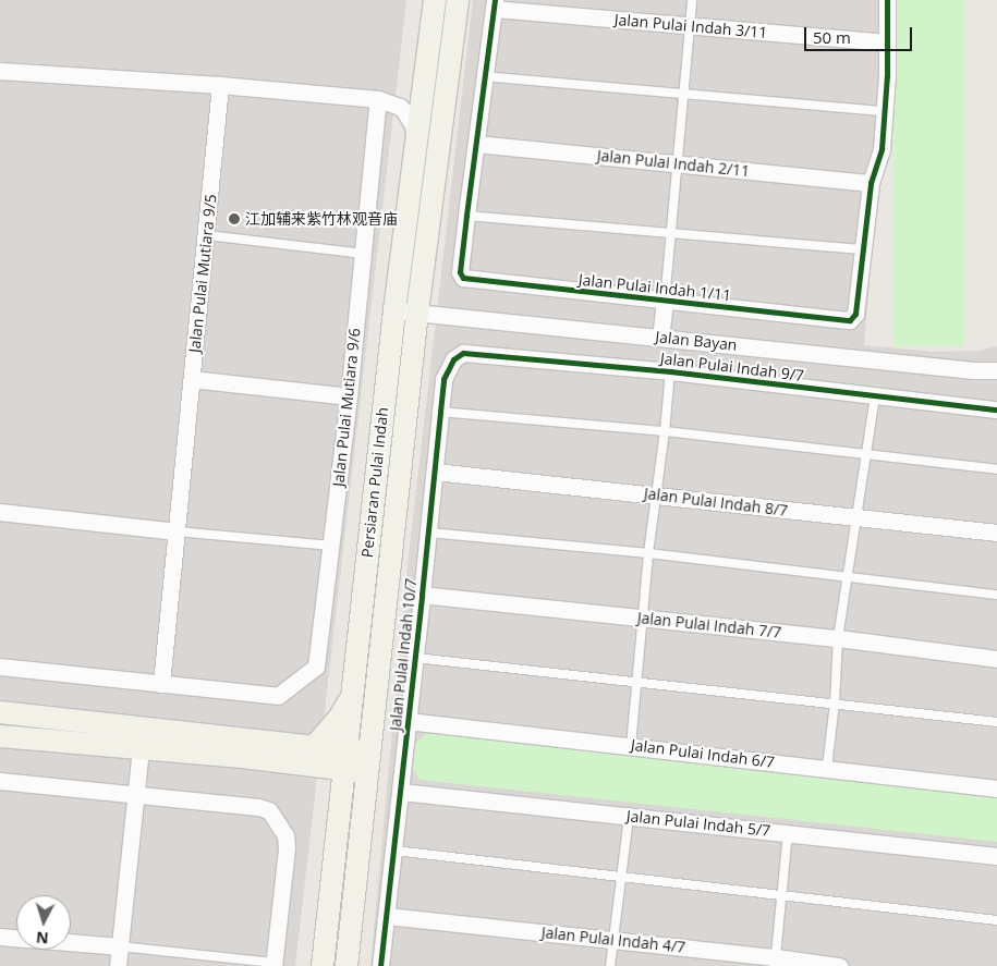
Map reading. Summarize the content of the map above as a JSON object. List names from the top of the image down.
{
  "streets": {
    "main road": ["Persiaran Pulai Indah"],
    "street": [
      "Jalan Pulai Indah 3/11",
      "Jalan Pulai Indah 2/11",
      "Jalan Pulai Mutiara 9/5",
      "Jalan Pulai Indah 1/11",
      "Jalan Bayan",
      "Jalan Pulai Indah 9/7",
      "Jalan Pulai Mutiara 9/6",
      "Jalan Pulai Indah 8/7",
      "Jalan Pulai Indah 7/7",
      "Jalan Pulai Indah 10/7",
      "Jalan Pulai Indah 6/7",
      "Jalan Pulai Indah 5/7",
      "Jalan Pulai Indah 4/7"
    ]
  },
  "crossings": [
    ["Jalan Pulai Mutiara 9/5", "Jalan Pulai Mutiara 9/6"],
    ["Jalan Bayan", "Persiaran Pulai Indah"],
    ["Jalan Pulai Indah 9/7", "Jalan Pulai Indah 10/7"],
    ["Jalan Pulai Indah 8/7", "Jalan Pulai Indah 10/7"],
    ["Jalan Pulai Indah 7/7", "Jalan Pulai Indah 10/7"],
    ["Jalan Pulai Indah 10/7", "Jalan Pulai Indah 6/7"],
    ["Jalan Pulai Indah 10/7", "Jalan Pulai Indah 5/7"],
    ["Jalan Pulai Indah 10/7", "Jalan Pulai Indah 4/7"]
  ],
  "places": ["江加辅来紫竹林观音庙"],
  "scale_bar": "50 m",
  "north": "bottom"
}
